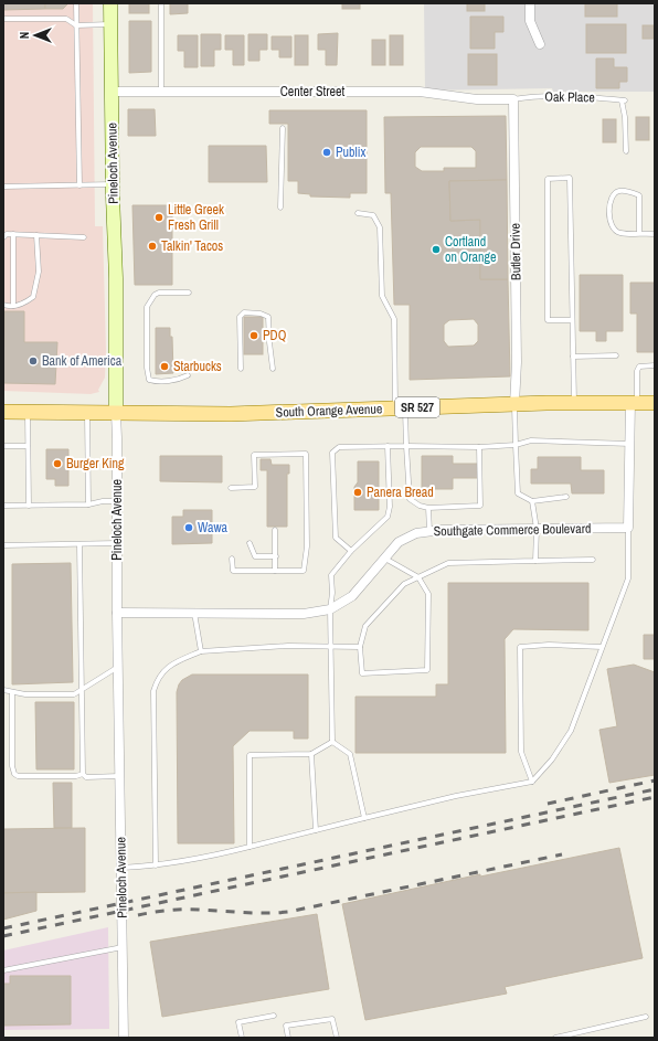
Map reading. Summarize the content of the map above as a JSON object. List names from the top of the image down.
{
  "streets": {
    "main road": ["SR 527", "South Orange Avenue"],
    "street": [
      "Center Street",
      "Pineloch Avenue",
      "Butler Drive",
      "Southgate Commerce Boulevard"
    ],
    "lane": ["Oak Place"]
  },
  "crossings": [
    ["Center Street", "Oak Place"],
    ["Center Street", "Pineloch Avenue"],
    ["Center Street", "Butler Drive"],
    ["Oak Place", "Butler Drive"],
    ["Pineloch Avenue", "South Orange Avenue"],
    ["Pineloch Avenue", "Southgate Commerce Boulevard"],
    ["Butler Drive", "South Orange Avenue"]
  ],
  "places": [
    "Publix",
    "Little Greek Fresh Grill",
    "Talkin' Tacos",
    "Cortland on Orange",
    "PDQ",
    "Bank of America",
    "Starbucks",
    "Burger King",
    "Panera Bread",
    "Wawa"
  ],
  "north": "left"
}
